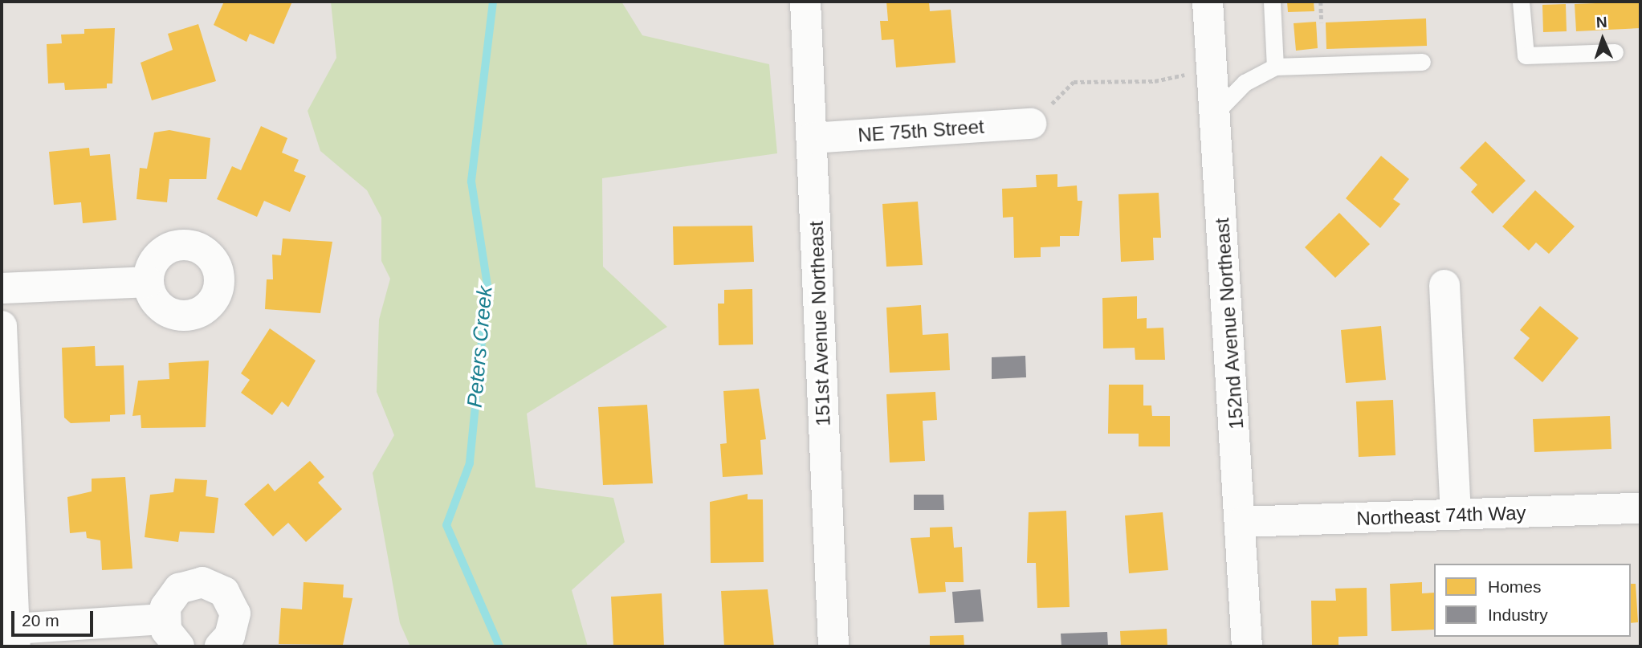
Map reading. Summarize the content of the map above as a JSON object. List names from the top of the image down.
{
  "streets": {
    "street": [
      "NE 75th Street",
      "151st Avenue Northeast",
      "152nd Avenue Northeast",
      "Northeast 74th Way"
    ]
  },
  "crossings": [
    ["NE 75th Street", "151st Avenue Northeast"],
    ["152nd Avenue Northeast", "Northeast 74th Way"]
  ],
  "water": ["Peters Creek"],
  "legend": ["Homes", "Industry"],
  "scale_bar": "20 m",
  "north": "top"
}
